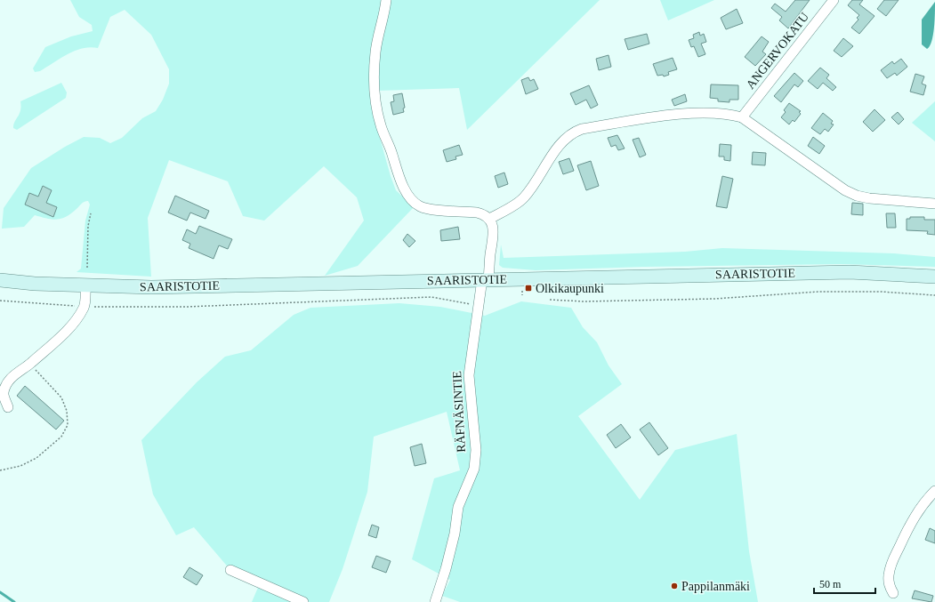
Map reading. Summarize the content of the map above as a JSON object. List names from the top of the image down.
{
  "streets": {
    "main road": ["SAARISTOTIE"],
    "street": ["ANGERVOKATU", "RÄFNÄSINTIE"]
  },
  "crossings": [
    ["SAARISTOTIE", "RÄFNÄSINTIE"]
  ],
  "places": {
    "transit": ["Olkikaupunki"],
    "other": ["Pappilanmäki"]
  },
  "scale_bar": "50 m"
}
